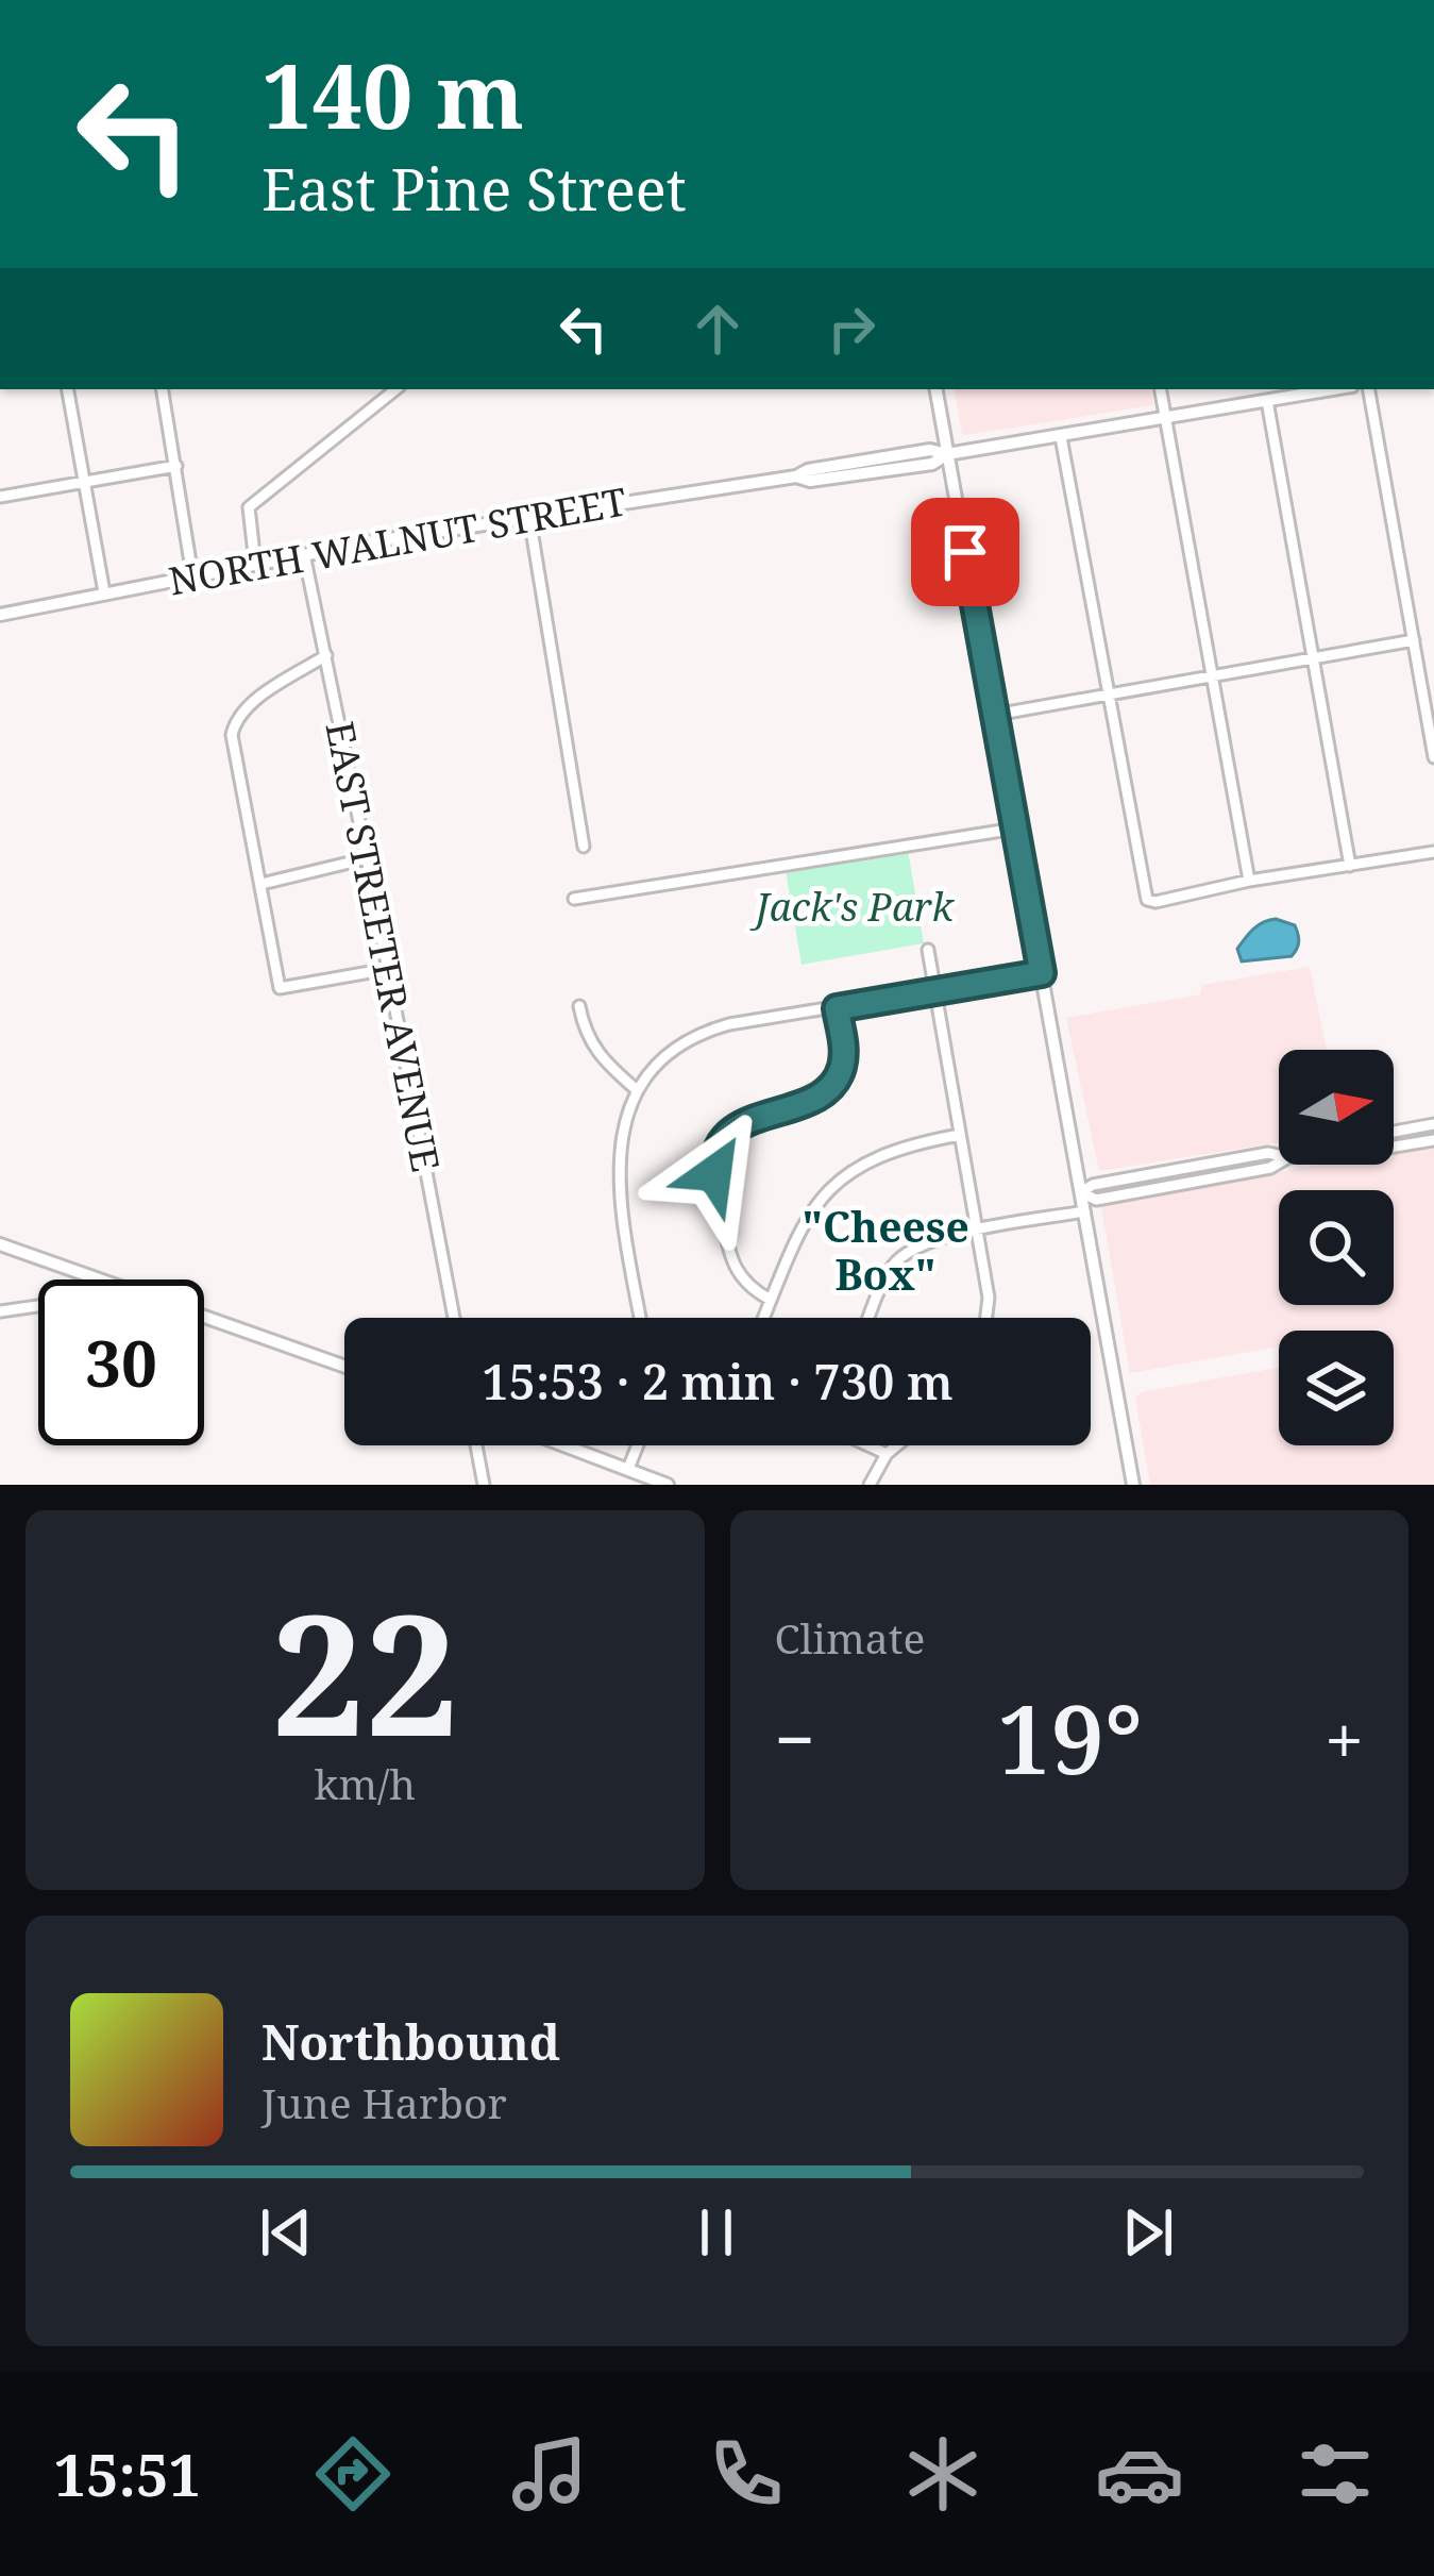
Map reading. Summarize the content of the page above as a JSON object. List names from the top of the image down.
{
  "streets": {
    "main road": ["NORTH WALNUT STREET"],
    "street": ["EAST STREETER AVENUE"]
  },
  "crossings": [
    ["NORTH WALNUT STREET", "EAST STREETER AVENUE"]
  ],
  "districts": ["\"Cheese Box\""],
  "parks": ["Jack's Park"],
  "north": "right",
  "page": {
    "turn": ["140 m", "East Pine Street"],
    "limit": "30",
    "trip": "15:53 · 2 min · 730 m",
    "tile": [
      ["22", "km/h"],
      "Climate"
    ],
    "heat": ["−", "19°", "+"],
    "song": ["Northbound", "June Harbor"],
    "tabs": "15:51"
  }
}
